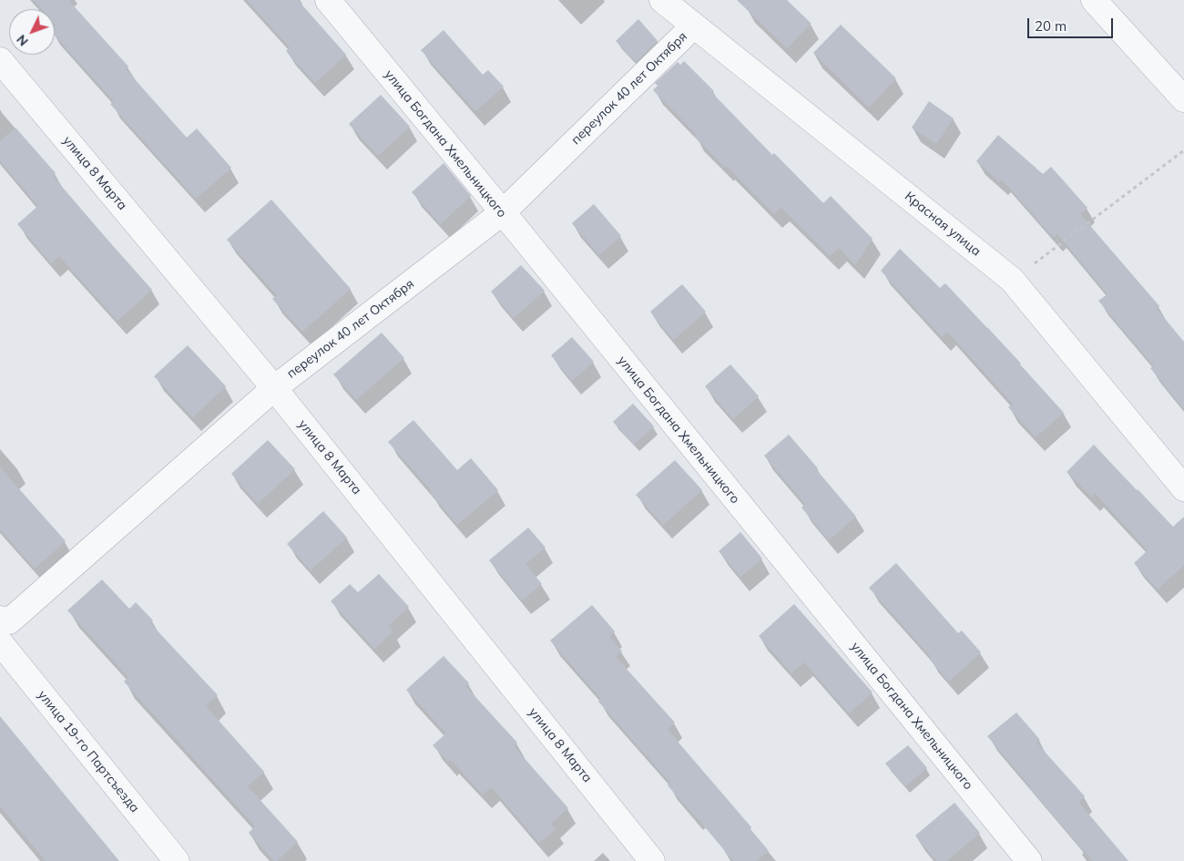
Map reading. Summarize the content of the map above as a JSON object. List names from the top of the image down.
{
  "streets": {
    "street": [
      "переулок 40 лет Октября",
      "улица Богдана Хмельницкого",
      "улица 8 Марта",
      "Красная улица",
      "улица 19-го Партсъезда"
    ]
  },
  "crossings": [
    ["переулок 40 лет Октября", "улица Богдана Хмельницкого"],
    ["переулок 40 лет Октября", "улица 8 Марта"],
    ["переулок 40 лет Октября", "Красная улица"]
  ],
  "scale_bar": "20 m",
  "north": "bottom left"
}
